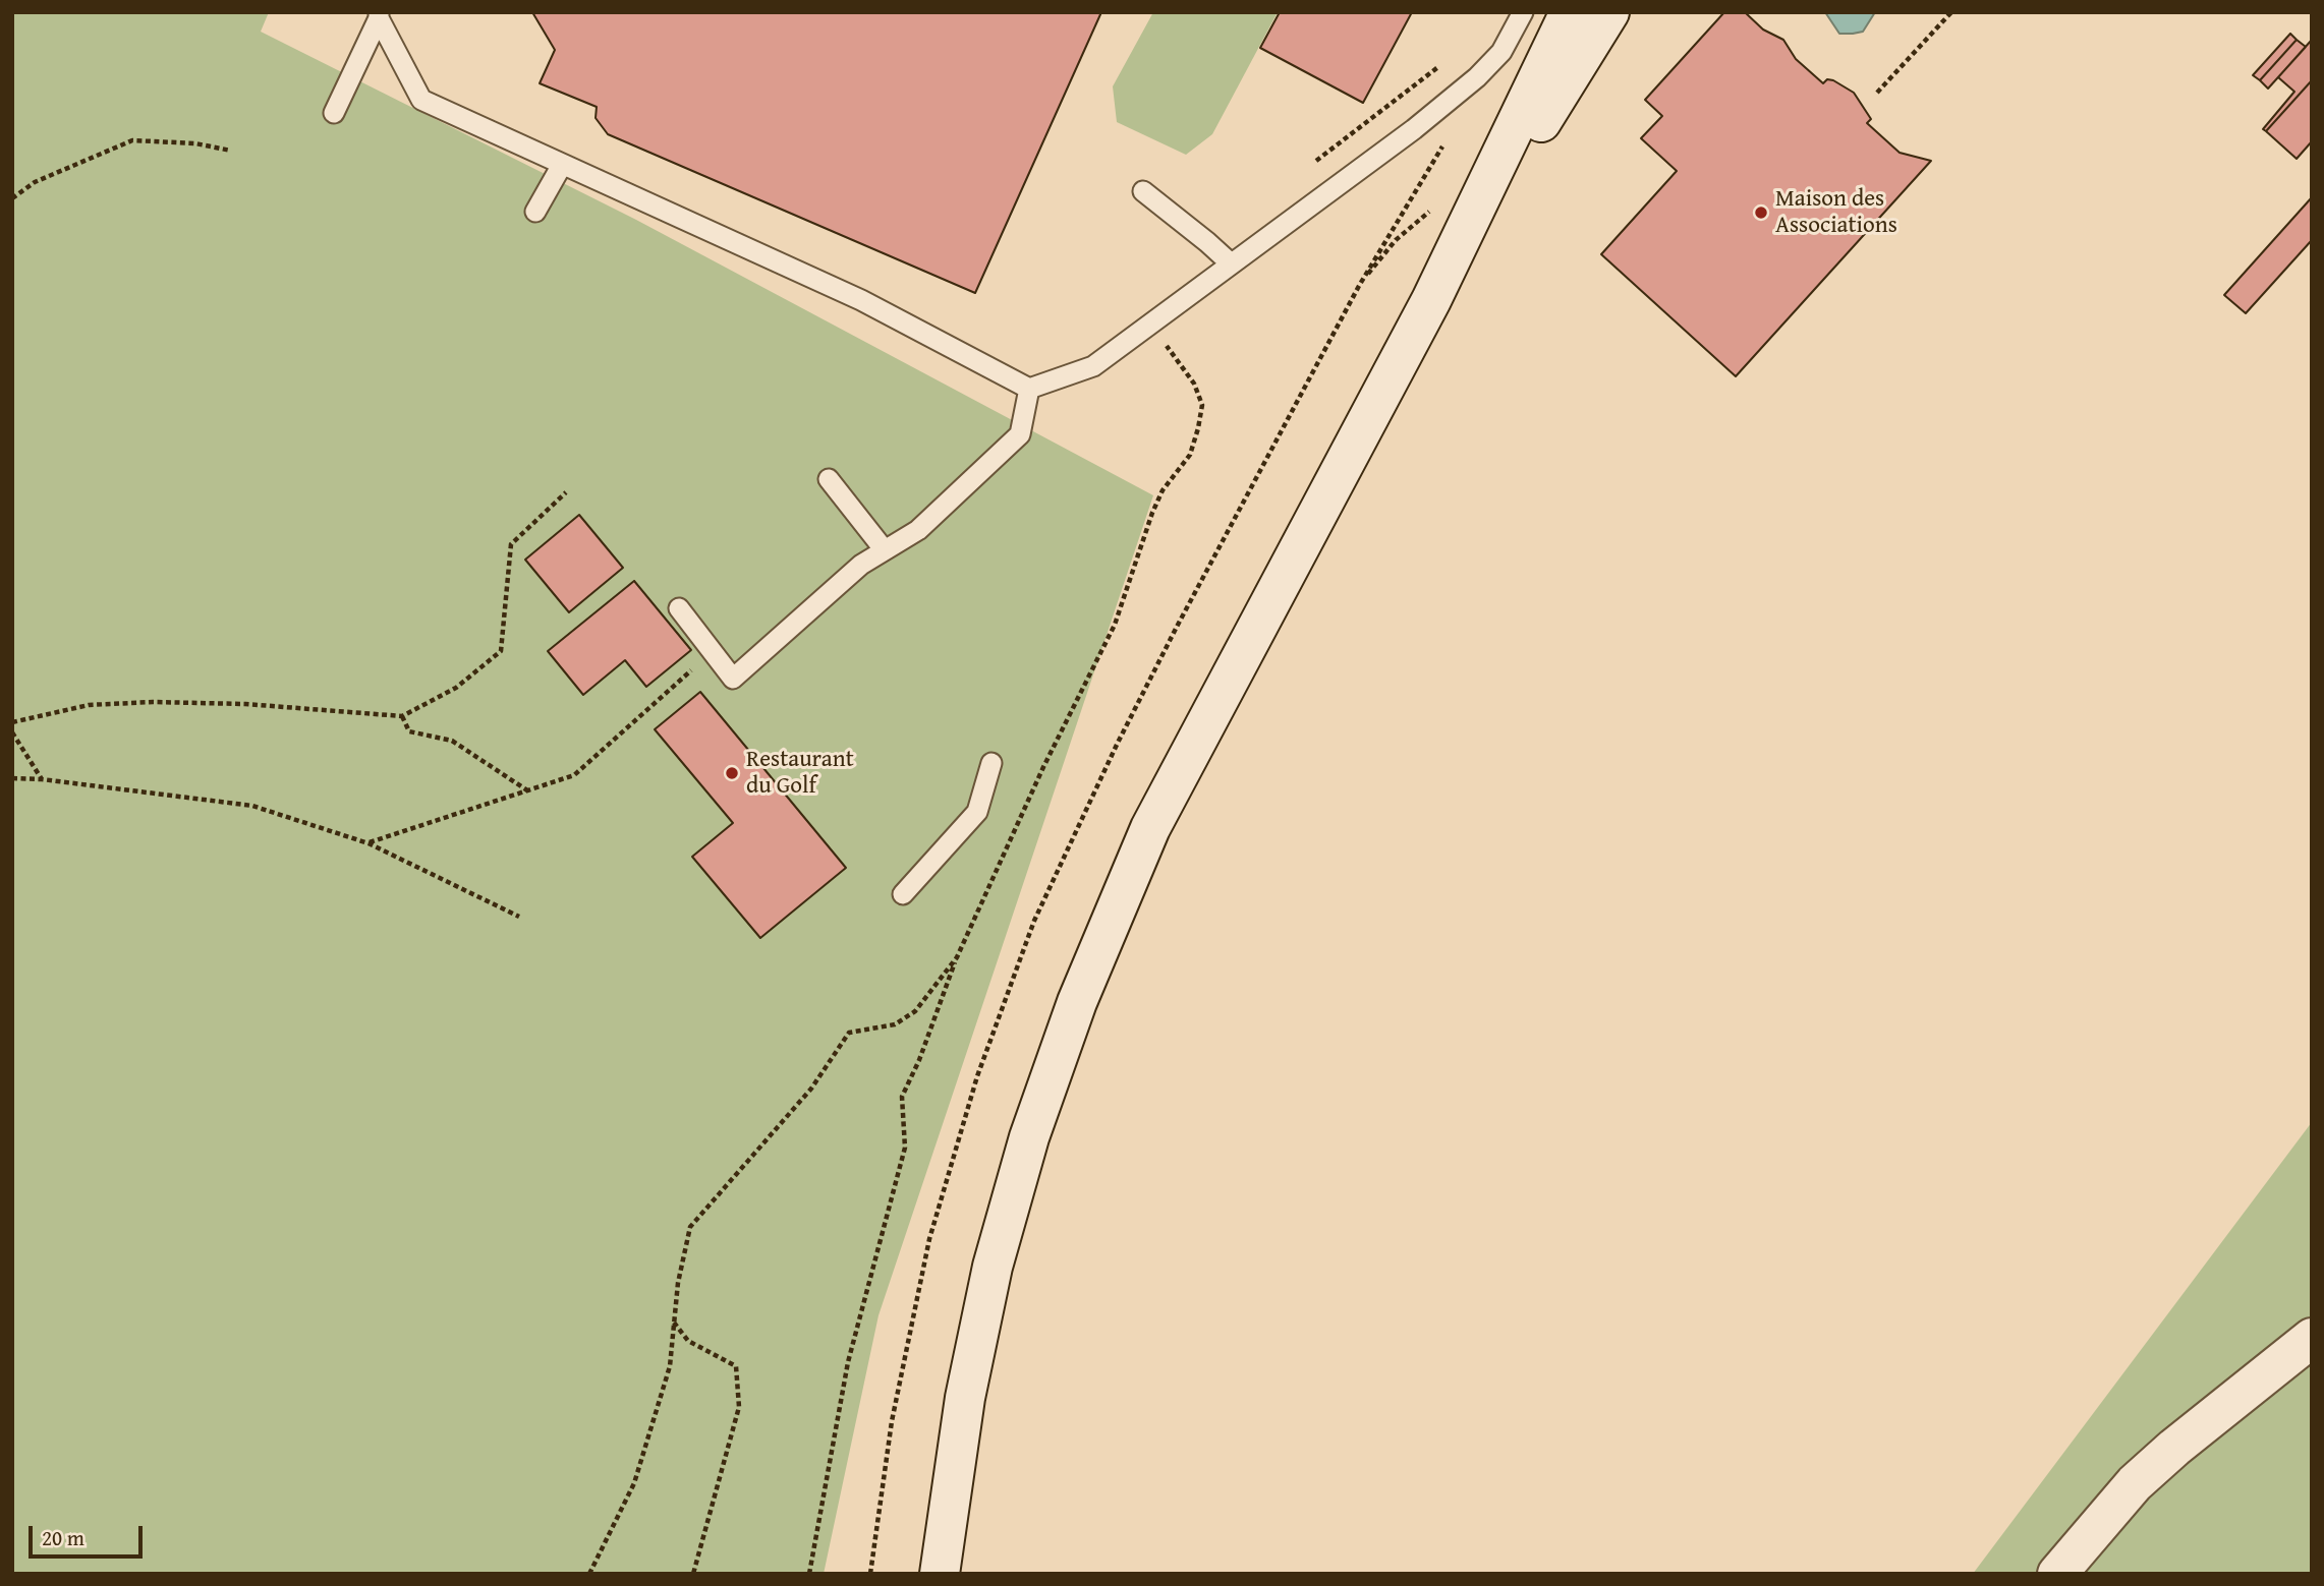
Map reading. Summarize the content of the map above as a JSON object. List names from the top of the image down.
{
  "places": ["Maison des Associations", "Restaurant du Golf"],
  "scale_bar": "20 m"
}
